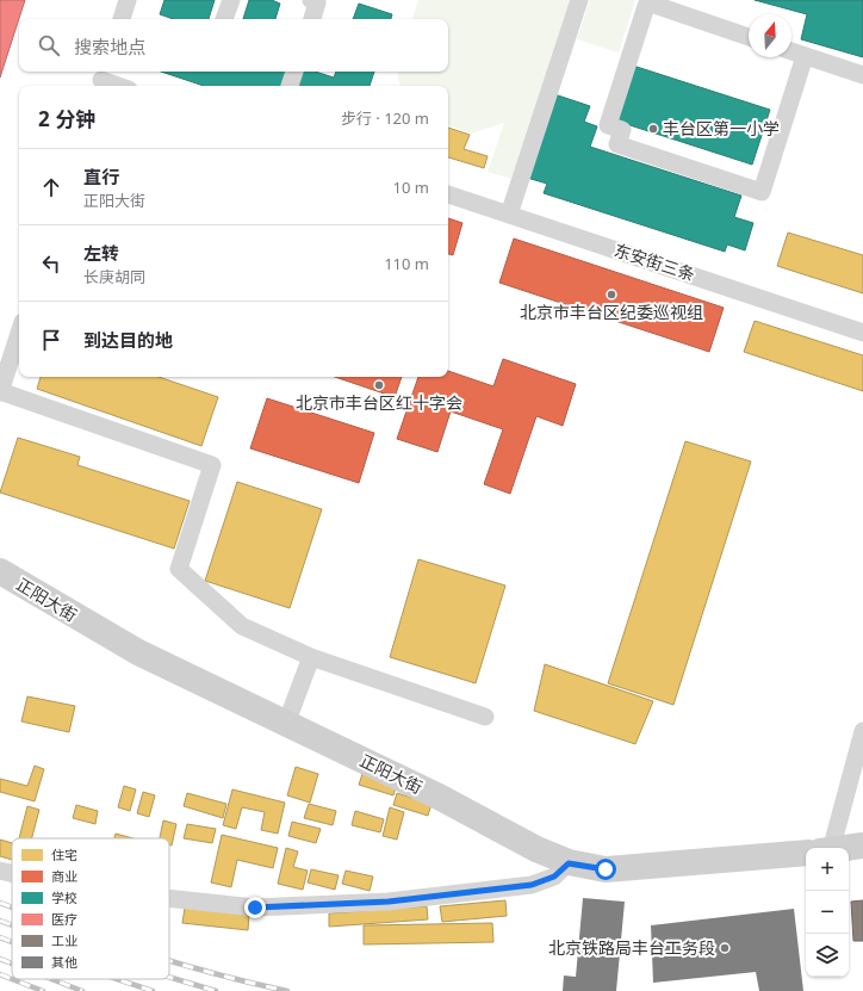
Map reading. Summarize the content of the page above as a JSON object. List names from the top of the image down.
{
  "streets": {
    "main road": ["正阳大街"],
    "street": ["东安街三条"]
  },
  "places": [
    "丰台区第一小学",
    "北京市丰台区纪委巡视组",
    "北京市丰台区红十字会",
    "北京铁路局丰台工务段"
  ],
  "legend": [
    "住宅",
    "商业",
    "学校",
    "医疗",
    "工业",
    "其他"
  ],
  "north": "top",
  "page": {
    "search": "搜索地点",
    "heading": ["2 分钟", "步行 · 120 m"],
    "list": [
      ["直行", "正阳大街", "10 m"],
      ["左转", "长庚胡同", "110 m"],
      "到达目的地"
    ],
    "map_buttons": ["+", "−"]
  }
}
